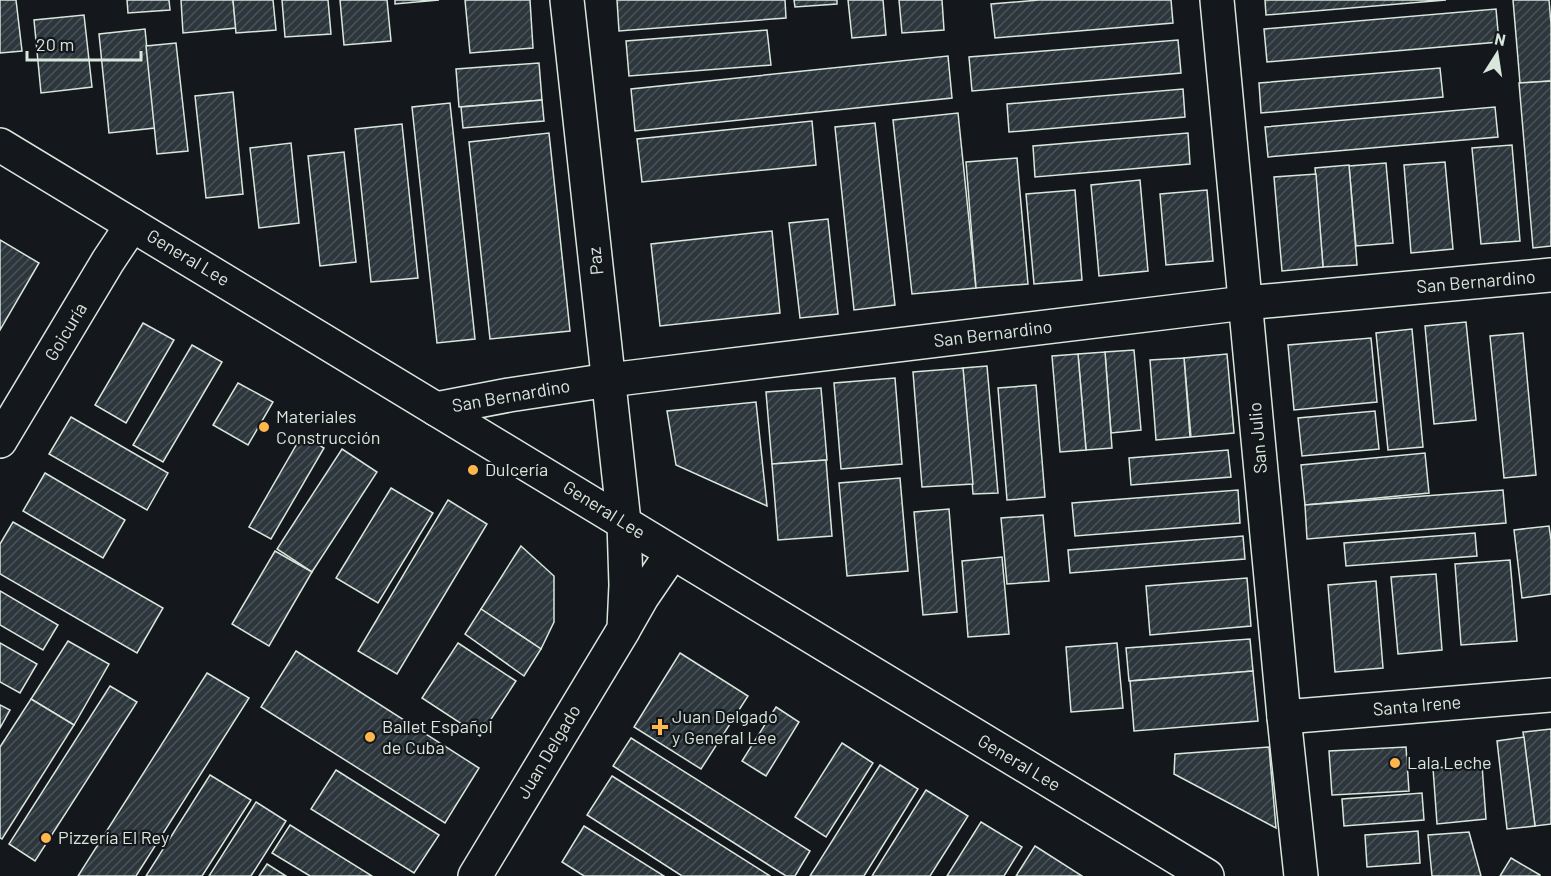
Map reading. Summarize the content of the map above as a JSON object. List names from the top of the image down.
{
  "streets": {
    "street": [
      "General Lee",
      "Paz",
      "San Bernardino",
      "Goicuría",
      "San Julio",
      "Santa Irene",
      "Juan Delgado"
    ]
  },
  "crossings": [
    ["General Lee", "Paz"],
    ["General Lee", "San Bernardino"],
    ["General Lee", "Goicuría"],
    ["General Lee", "Juan Delgado"],
    ["Paz", "San Bernardino"],
    ["San Bernardino", "San Julio"],
    ["San Julio", "Santa Irene"]
  ],
  "places": {
    "other": [
      "Materiales Construcción",
      "Dulcería",
      "Ballet Español de Cuba",
      "Lala Leche",
      "Pizzería El Rey"
    ],
    "health": ["Juan Delgado y General Lee"]
  },
  "scale_bar": "20 m",
  "north": "top"
}
